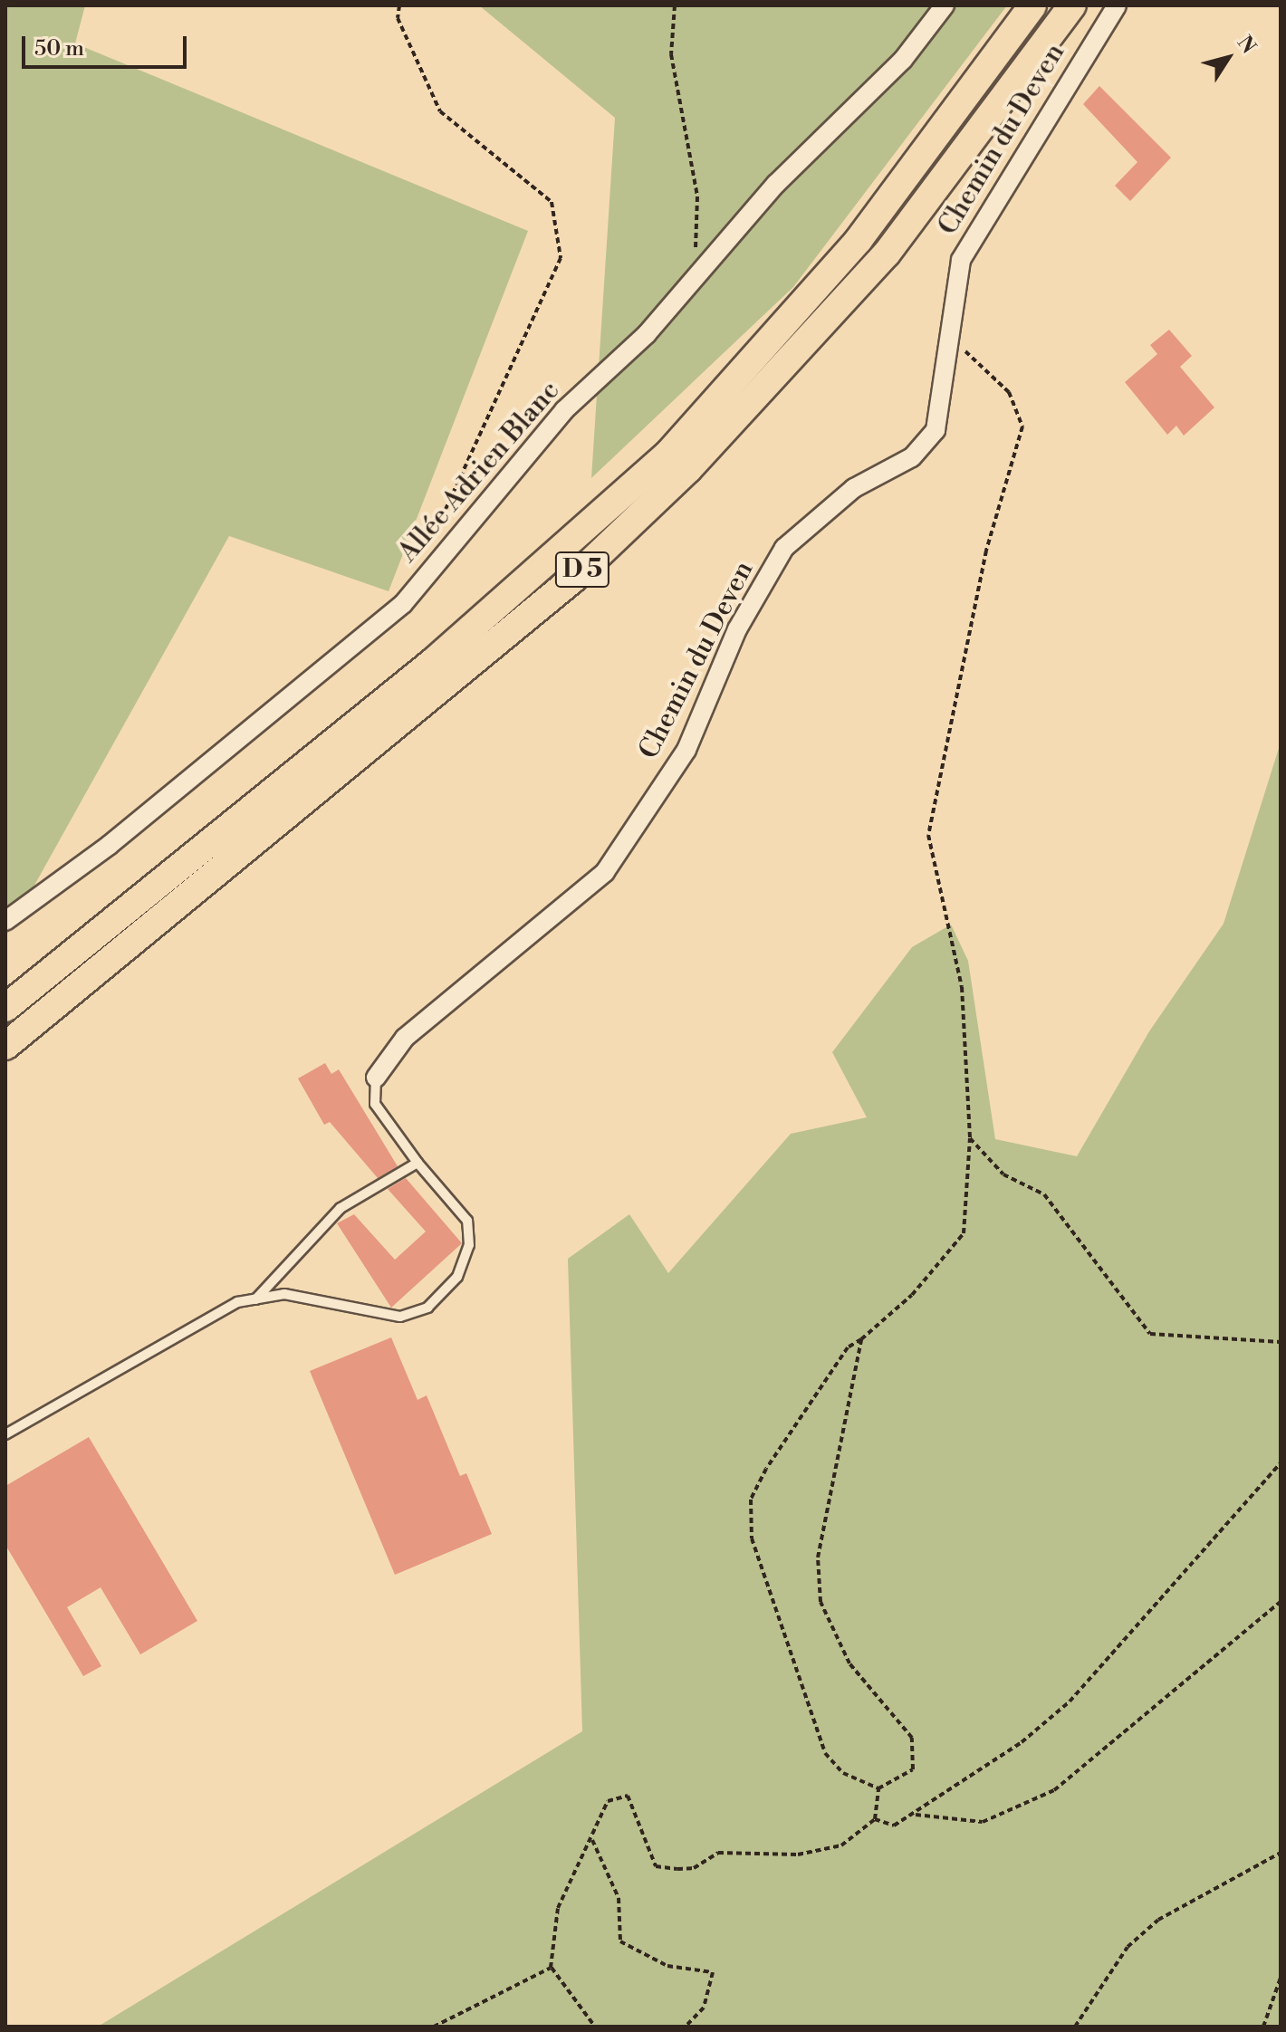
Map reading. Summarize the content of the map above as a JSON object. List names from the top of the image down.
{
  "streets": {
    "main road": ["D 5"],
    "street": ["Chemin du Deven", "Allée Adrien Blanc"]
  },
  "scale_bar": "50 m",
  "north": "top right"
}
